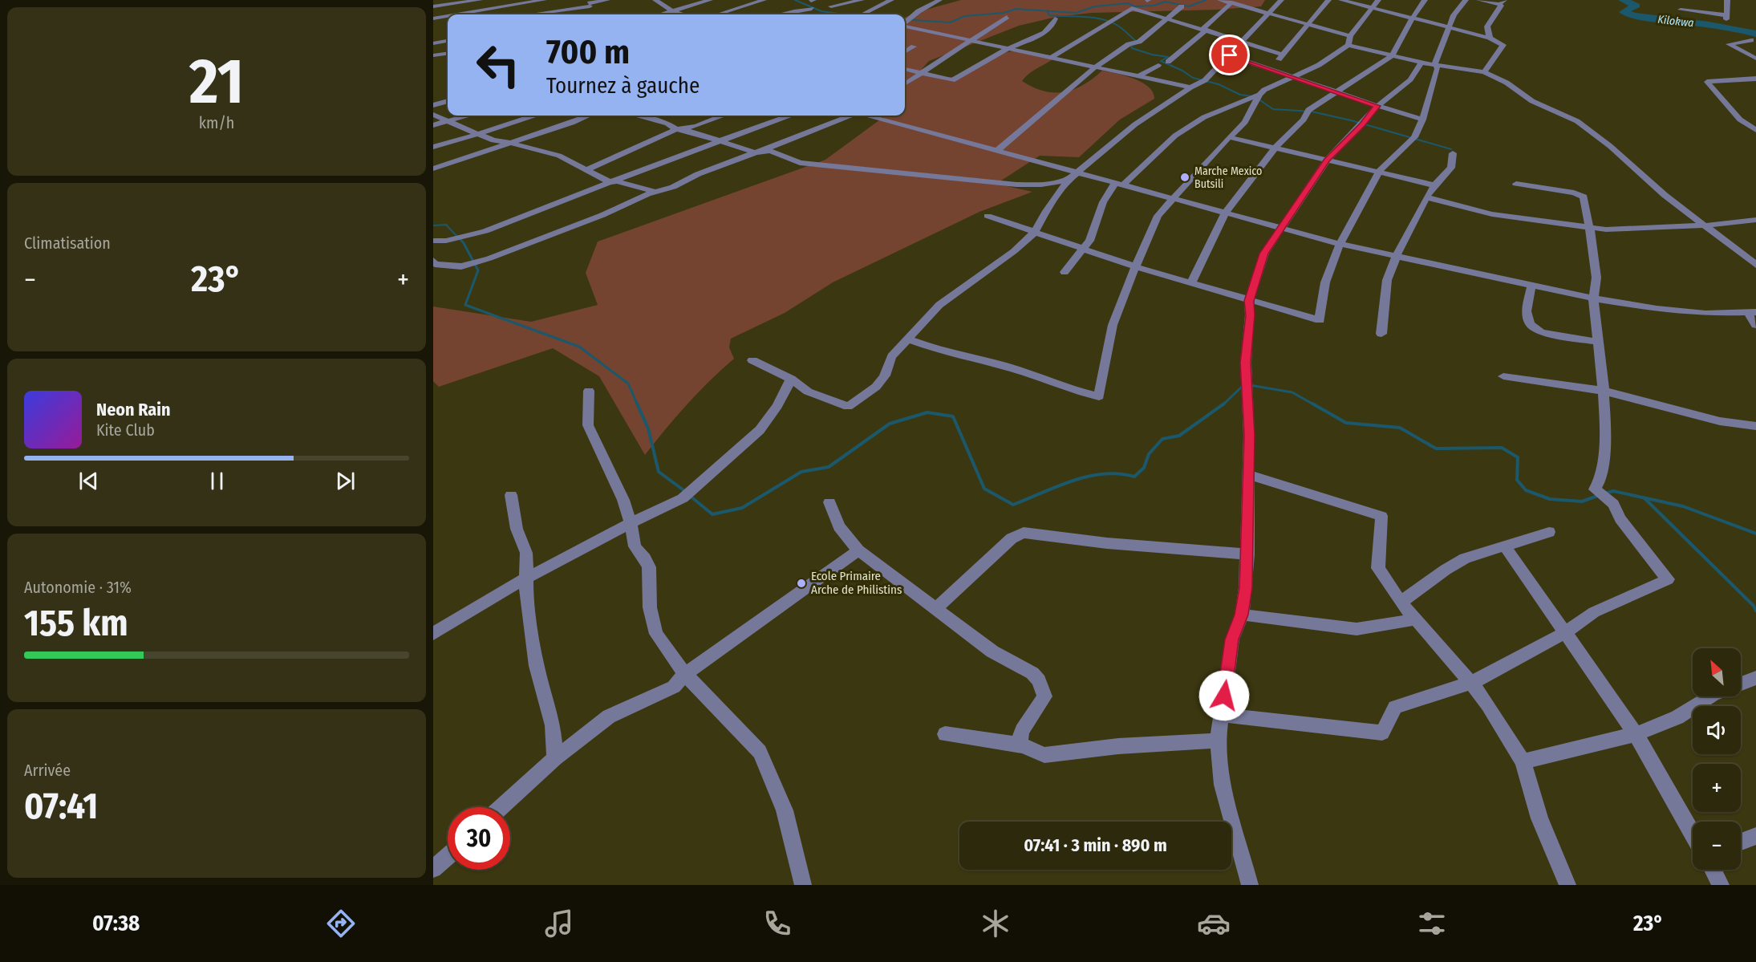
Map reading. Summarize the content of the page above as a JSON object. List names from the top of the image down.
{
  "water": ["Kilokwa"],
  "places": ["Marche Mexico Butsili", "Ecole Primaire Arche de Philistins"],
  "north": "top left",
  "page": {
    "tile": [
      ["21", "km/h"],
      "Climatisation",
      ["Autonomie · 31%", "155 km"],
      ["Arrivée", "07:41"]
    ],
    "turn": ["700 m", "Tournez à gauche"],
    "heat": ["−", "23°", "+"],
    "song": ["Neon Rain", "Kite Club"],
    "map_buttons": ["+", "−"],
    "limit": "30",
    "trip": "07:41 · 3 min · 890 m",
    "tabs": ["07:38", "23°"]
  }
}
